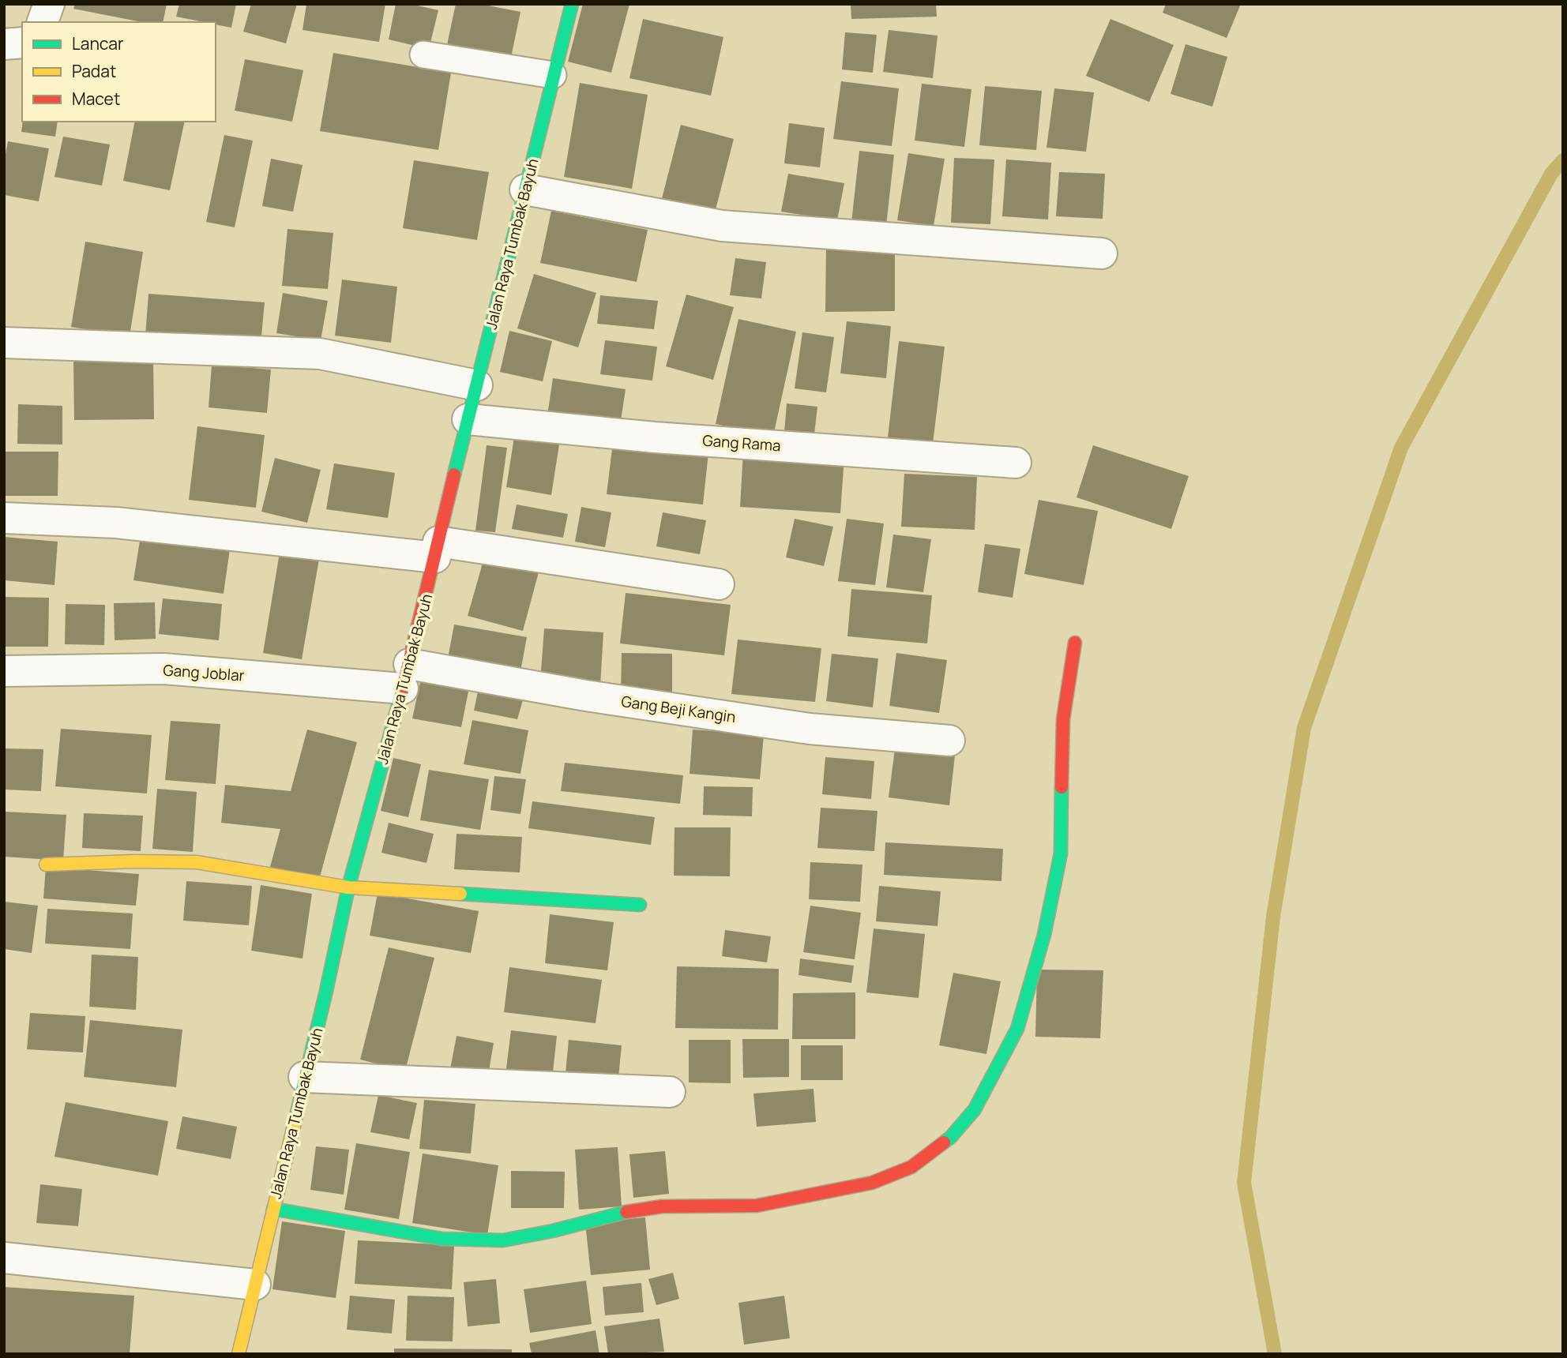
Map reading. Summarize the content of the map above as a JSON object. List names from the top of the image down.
{
  "streets": {
    "street": [
      "Jalan Raya Tumbak Bayuh",
      "Gang Rama",
      "Gang Joblar",
      "Gang Beji Kangin"
    ]
  },
  "crossings": [
    ["Jalan Raya Tumbak Bayuh", "Gang Rama"],
    ["Jalan Raya Tumbak Bayuh", "Gang Joblar"],
    ["Jalan Raya Tumbak Bayuh", "Gang Beji Kangin"],
    ["Gang Joblar", "Gang Beji Kangin"]
  ],
  "legend": ["Lancar", "Padat", "Macet"]
}
